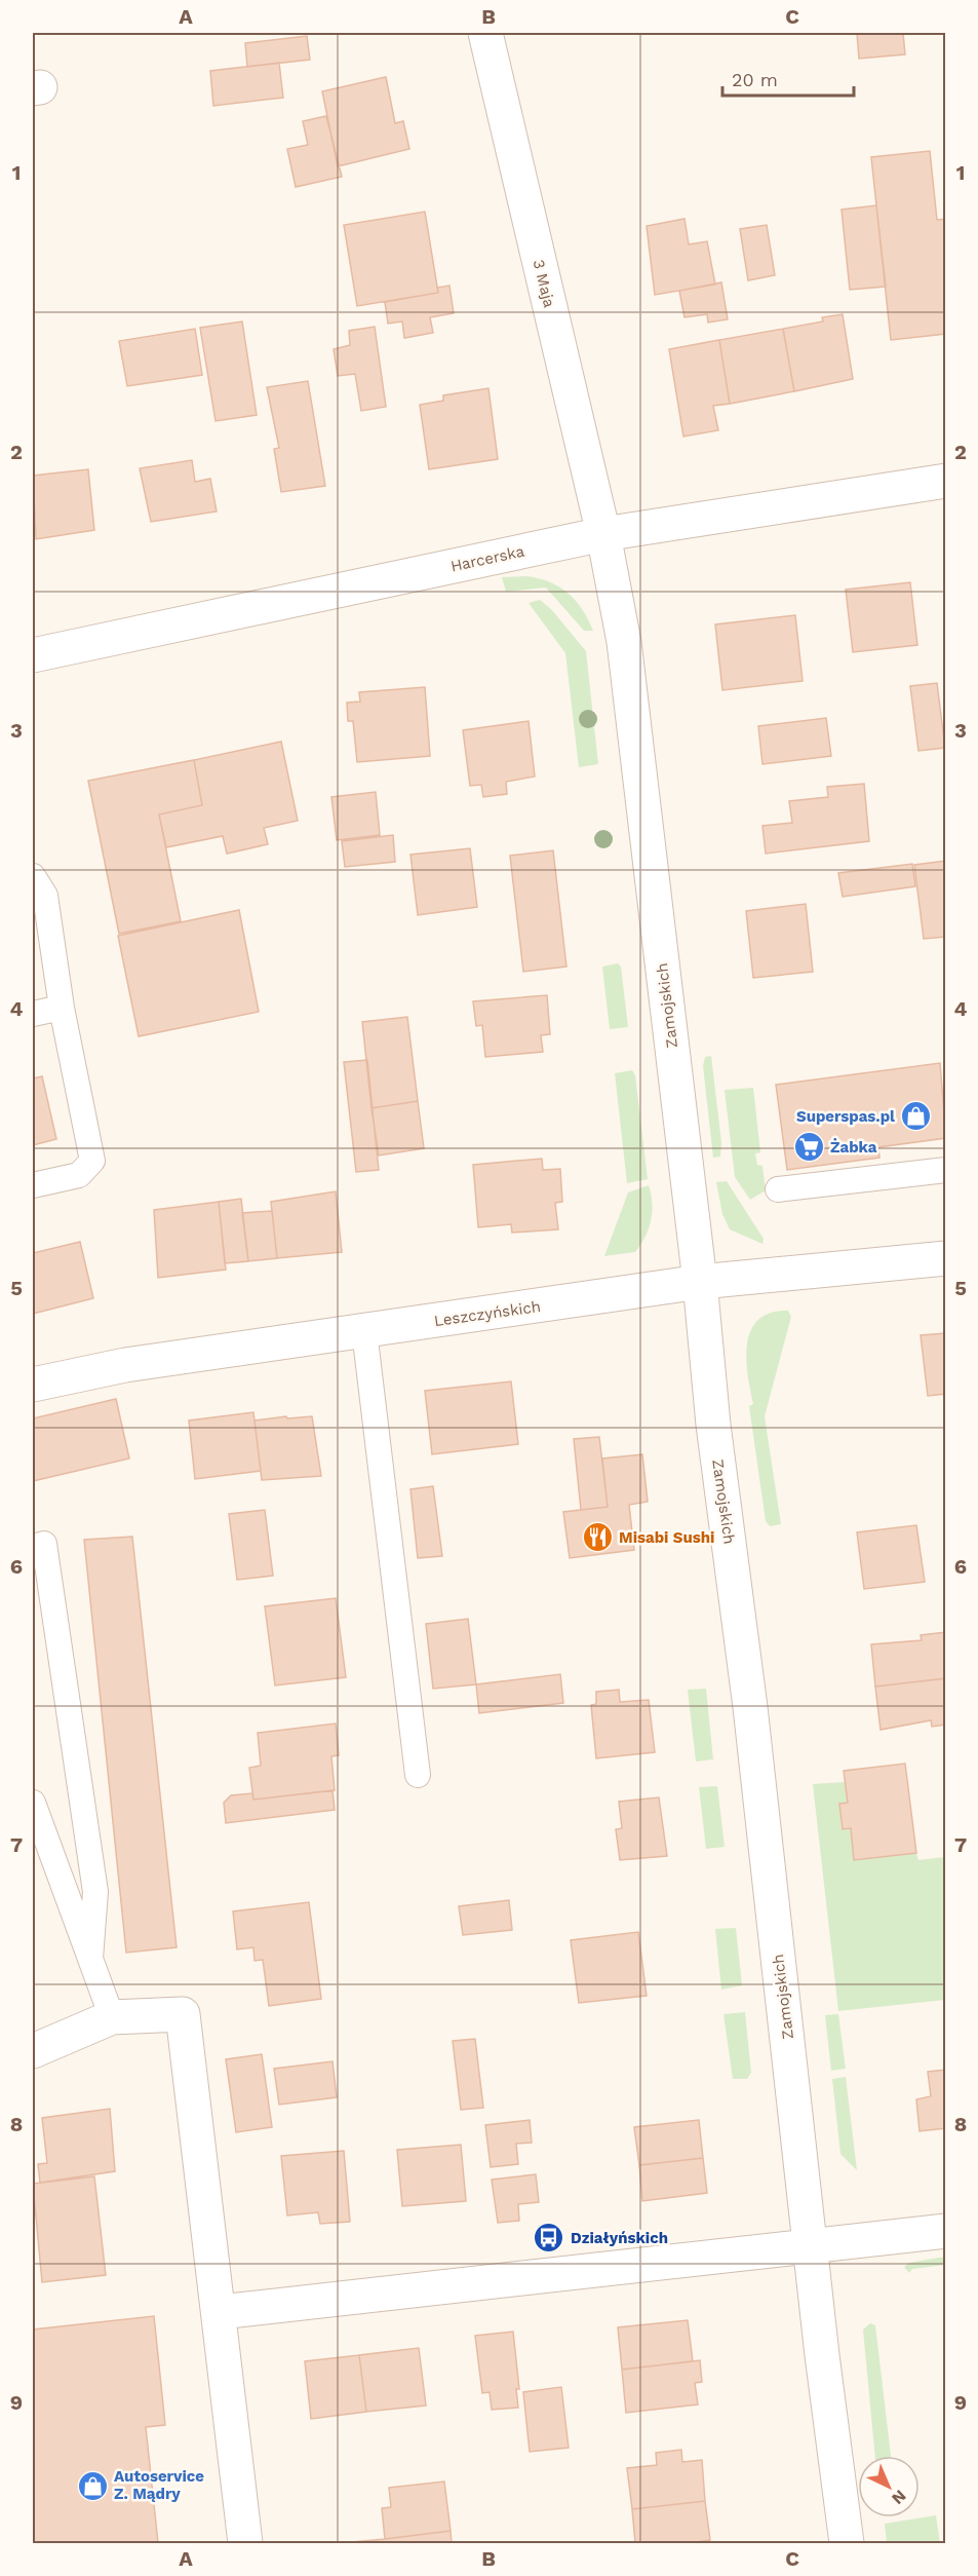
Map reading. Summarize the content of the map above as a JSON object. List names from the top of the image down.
{
  "streets": {
    "street": [
      "3 Maja",
      "Harcerska",
      "Zamojskich",
      "Leszczyńskich"
    ]
  },
  "crossings": [
    ["3 Maja", "Harcerska"],
    ["3 Maja", "Zamojskich"],
    ["Harcerska", "Zamojskich"],
    ["Zamojskich", "Leszczyńskich"]
  ],
  "places": {
    "shop": ["Superspas.pl", "Autoservice Z. Mądry"],
    "supermarket": ["Żabka"],
    "restaurant": ["Misabi Sushi"],
    "bus stop": ["Działyńskich"]
  },
  "scale_bar": "20 m",
  "north": "bottom right",
  "grid": {
    "columns": ["A", "B", "C"],
    "rows": [
      "1",
      "2",
      "3",
      "4",
      "5",
      "6",
      "7",
      "8",
      "9"
    ]
  }
}
